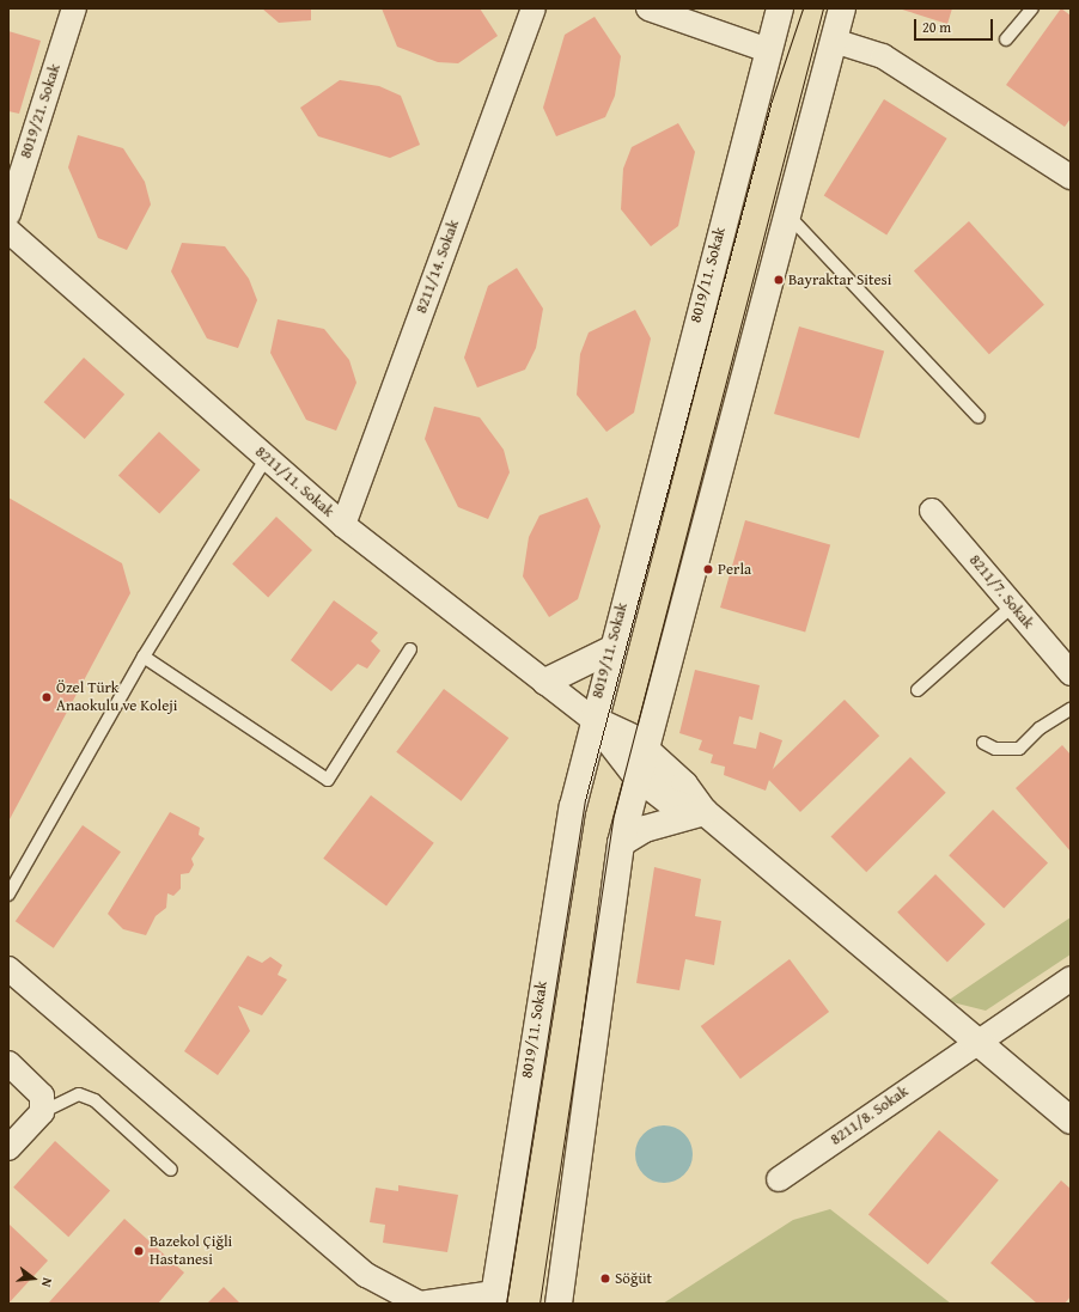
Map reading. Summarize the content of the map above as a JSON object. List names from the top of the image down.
{
  "streets": {
    "street": [
      "8019/21. Sokak",
      "8211/14. Sokak",
      "8019/11. Sokak",
      "8211/11. Sokak",
      "8211/7. Sokak",
      "8211/8. Sokak"
    ]
  },
  "crossings": [
    ["8211/14. Sokak", "8211/11. Sokak"],
    ["8019/11. Sokak", "8211/11. Sokak"]
  ],
  "places": [
    "Bayraktar Sitesi",
    "Perla",
    "Özel Türk Anaokulu ve Koleji",
    "Bazekol Çiğli Hastanesi",
    "Söğüt"
  ],
  "scale_bar": "20 m",
  "north": "right"
}
